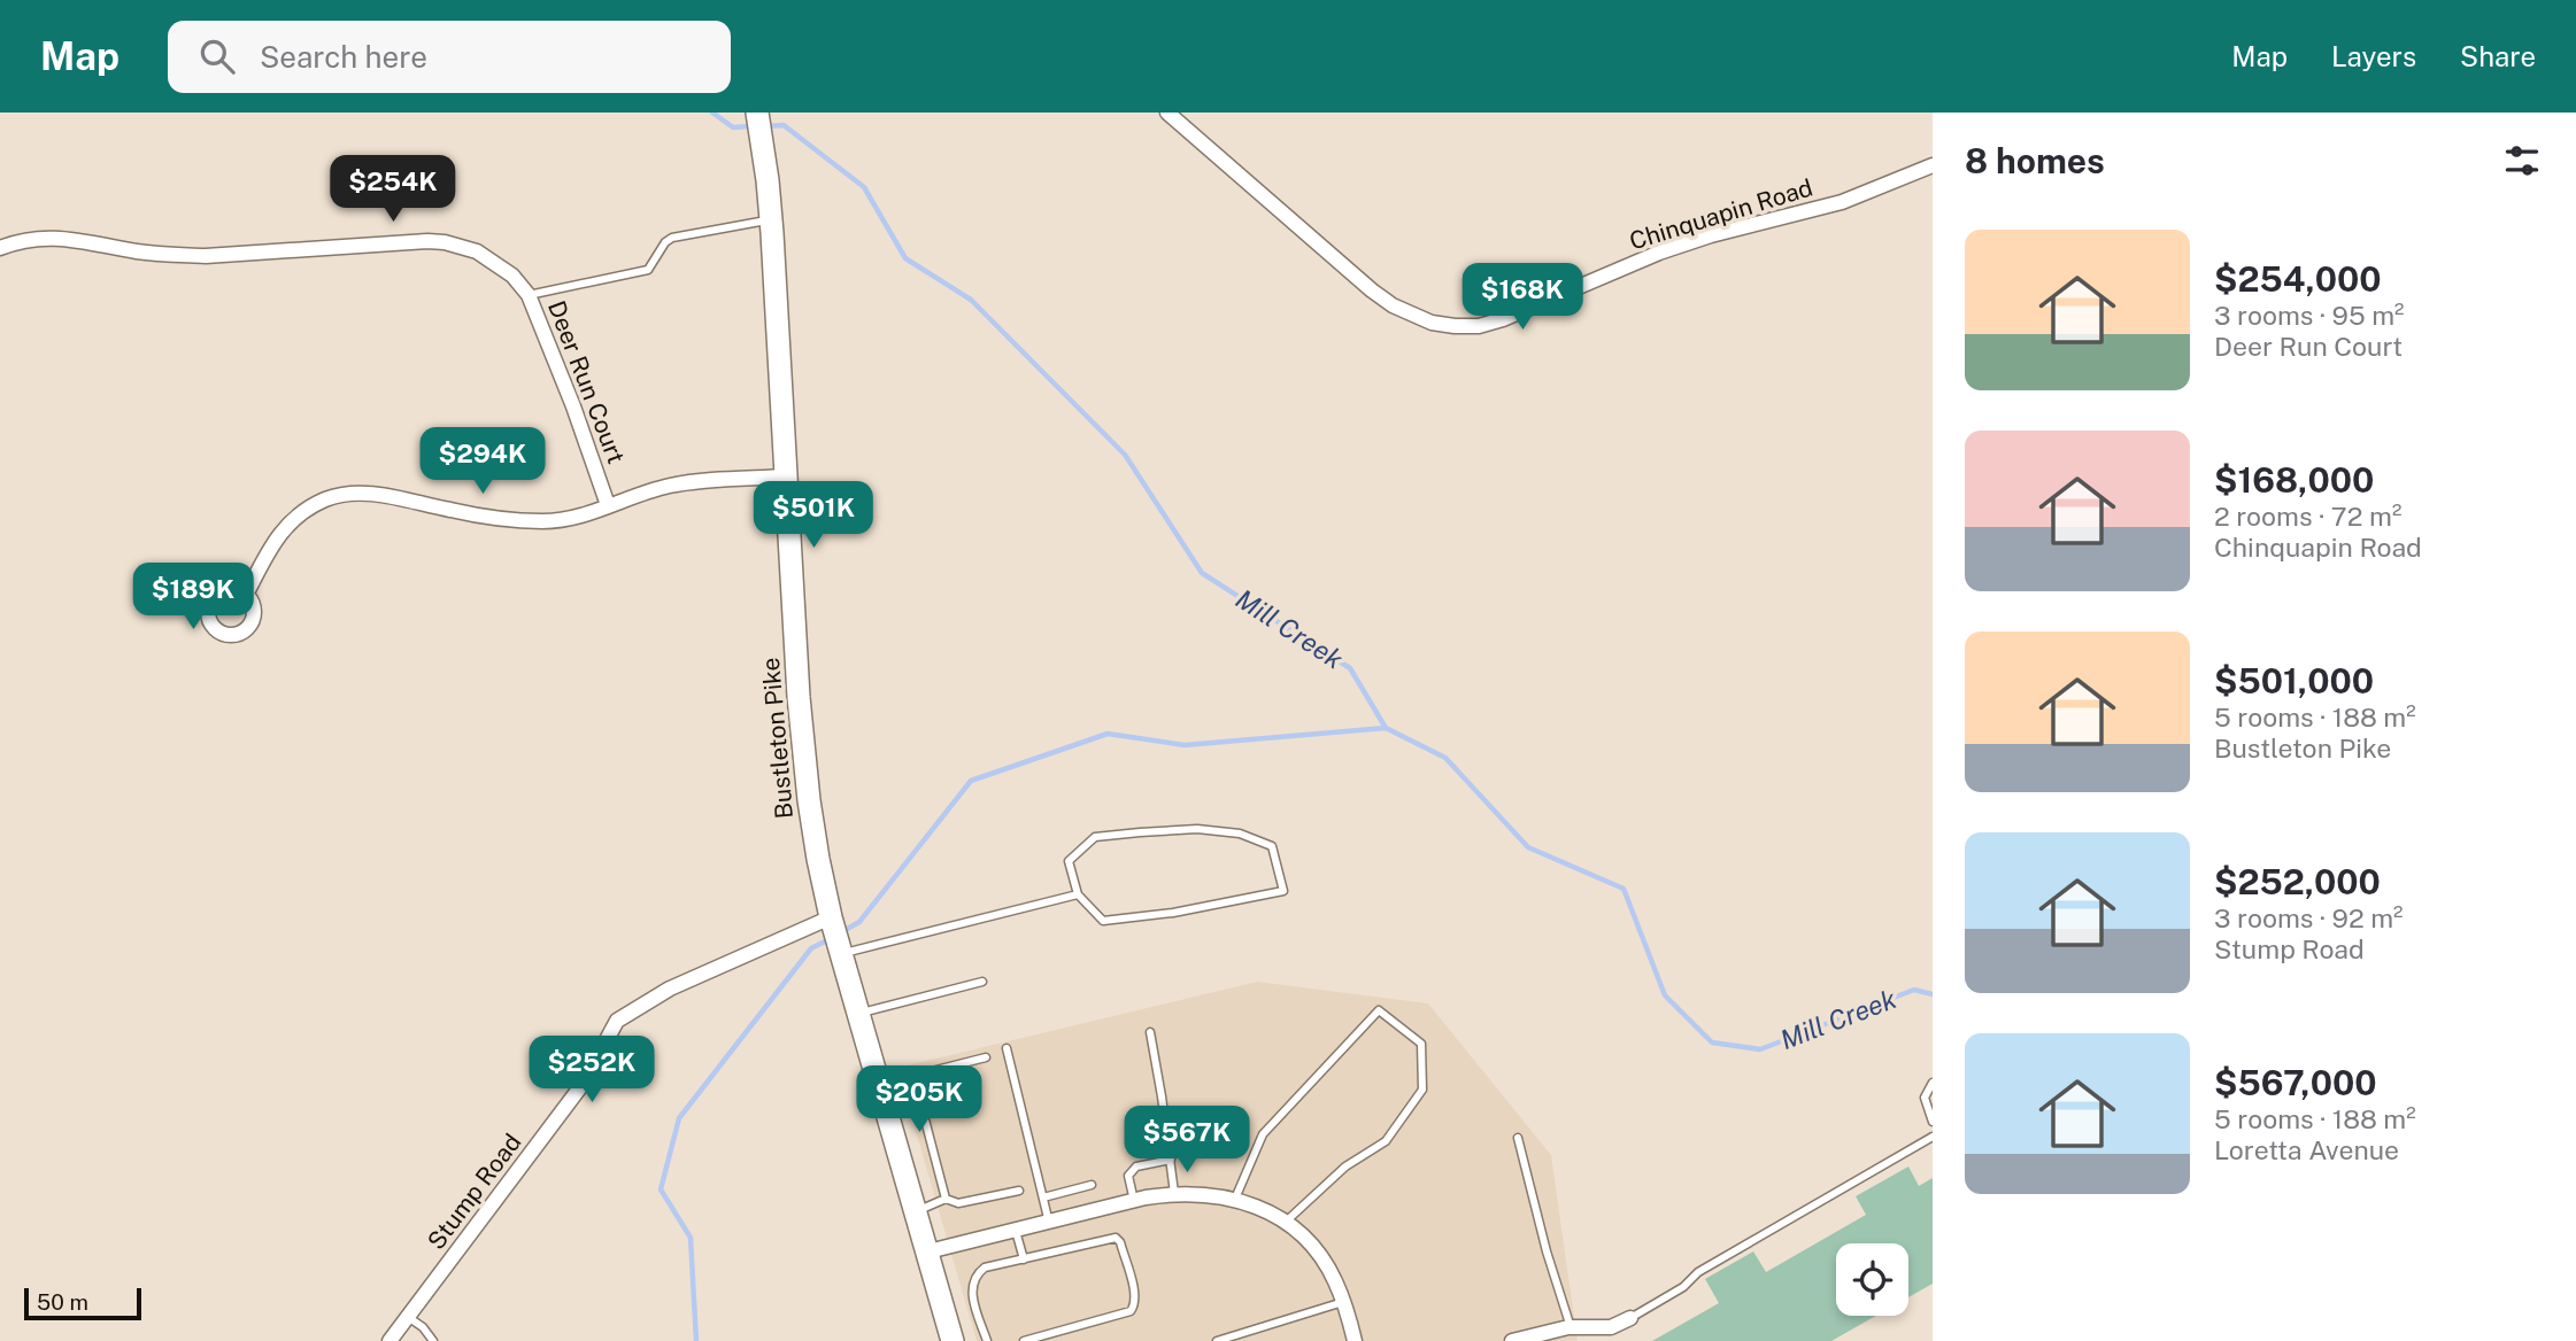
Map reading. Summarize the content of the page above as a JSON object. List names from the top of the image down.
{
  "streets": {
    "main road": ["Bustleton Pike"],
    "street": ["Chinquapin Road", "Deer Run Court", "Stump Road"]
  },
  "crossings": [
    ["Bustleton Pike", "Stump Road"]
  ],
  "water": ["Mill Creek"],
  "scale_bar": "50 m",
  "page": {
    "header": "Map",
    "search": "Search here",
    "nav": ["Map", "Layers", "Share"],
    "heading": "8 homes",
    "price": [
      "$254K",
      "$168K",
      "$294K",
      "$501K",
      "$189K",
      "$252K",
      "$205K",
      "$567K"
    ],
    "list": [
      {
        "name": "$254,000",
        "note": "3 rooms · 95 m² · Deer Run Court"
      },
      {
        "name": "$168,000",
        "note": "2 rooms · 72 m² · Chinquapin Road"
      },
      {
        "name": "$501,000",
        "note": "5 rooms · 188 m² · Bustleton Pike"
      },
      {
        "name": "$252,000",
        "note": "3 rooms · 92 m² · Stump Road"
      },
      {
        "name": "$567,000",
        "note": "5 rooms · 188 m² · Loretta Avenue"
      }
    ],
    "scale": "50 m"
  }
}
